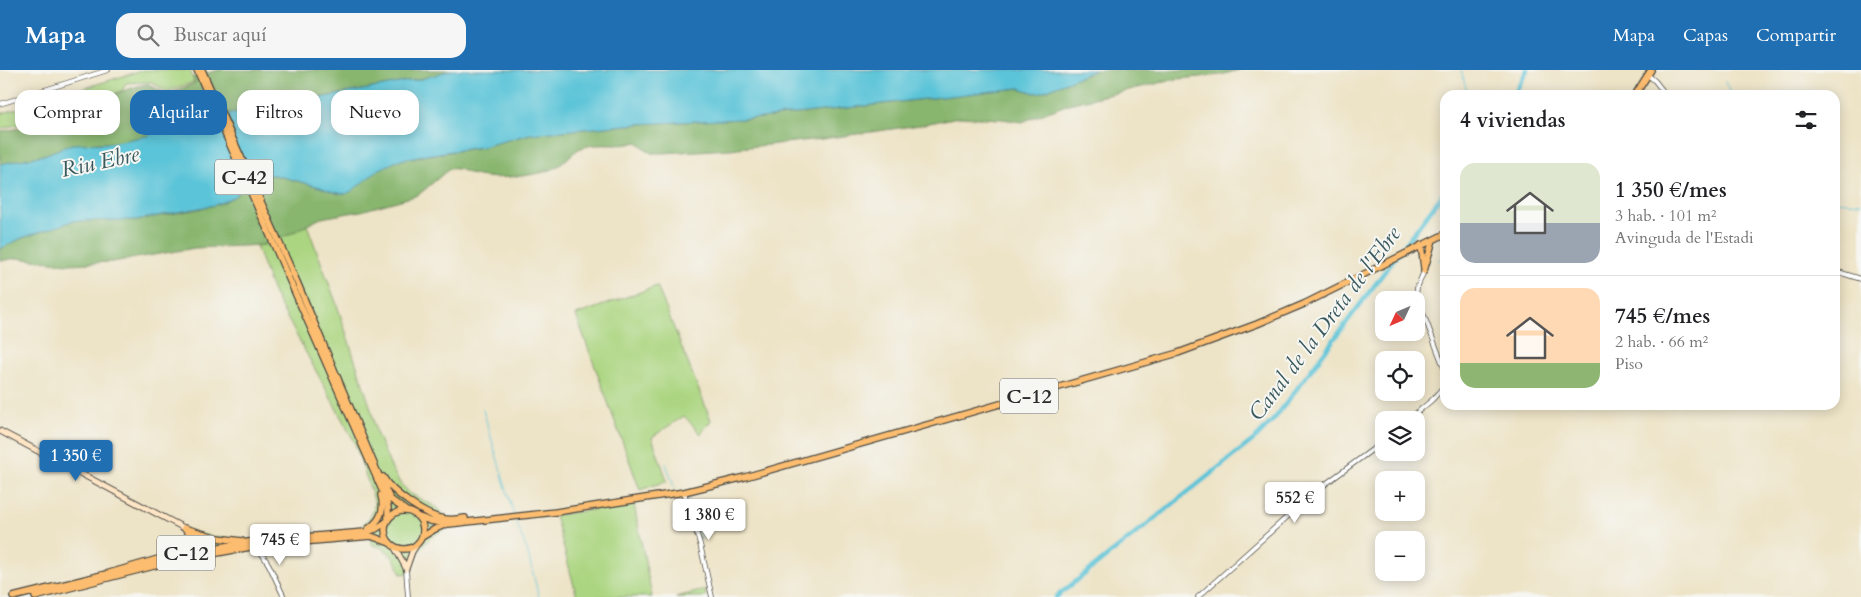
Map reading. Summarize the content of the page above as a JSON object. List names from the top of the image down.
{
  "streets": {
    "main road": ["C-42", "C-12"]
  },
  "crossings": [
    ["C-42", "C-12"]
  ],
  "water": ["Riu Ebre", "Canal de la Dreta de l'Ebre"],
  "north": "bottom left",
  "page": {
    "header": "Mapa",
    "search": "Buscar aquí",
    "nav": ["Mapa", "Capas", "Compartir"],
    "chip": [
      "Comprar",
      "Alquilar",
      "Filtros",
      "Nuevo"
    ],
    "heading": "4 viviendas",
    "list": [
      {
        "name": "1 350 €/mes",
        "note": "3 hab. · 101 m² · Avinguda de l'Estadi"
      },
      {
        "name": "745 €/mes",
        "note": "2 hab. · 66 m² · Piso"
      }
    ],
    "map_buttons": ["+", "−"],
    "price": [
      "1 350 €",
      "552 €",
      "1 380 €",
      "745 €"
    ]
  }
}
